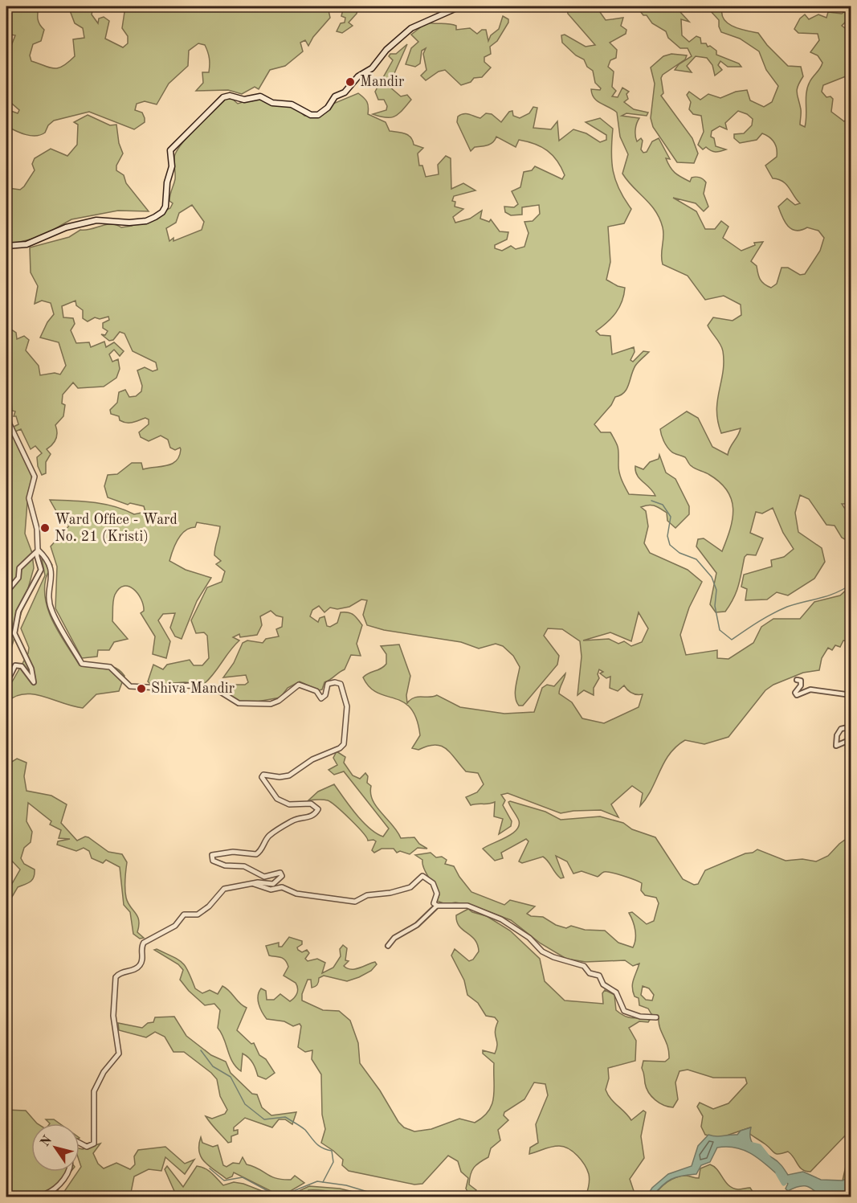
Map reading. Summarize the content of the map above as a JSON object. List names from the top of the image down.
{
  "places": ["Mandir", "Ward Office - Ward No. 21 (Kristi)", "Shiva Mandir"],
  "north": "top left"
}
